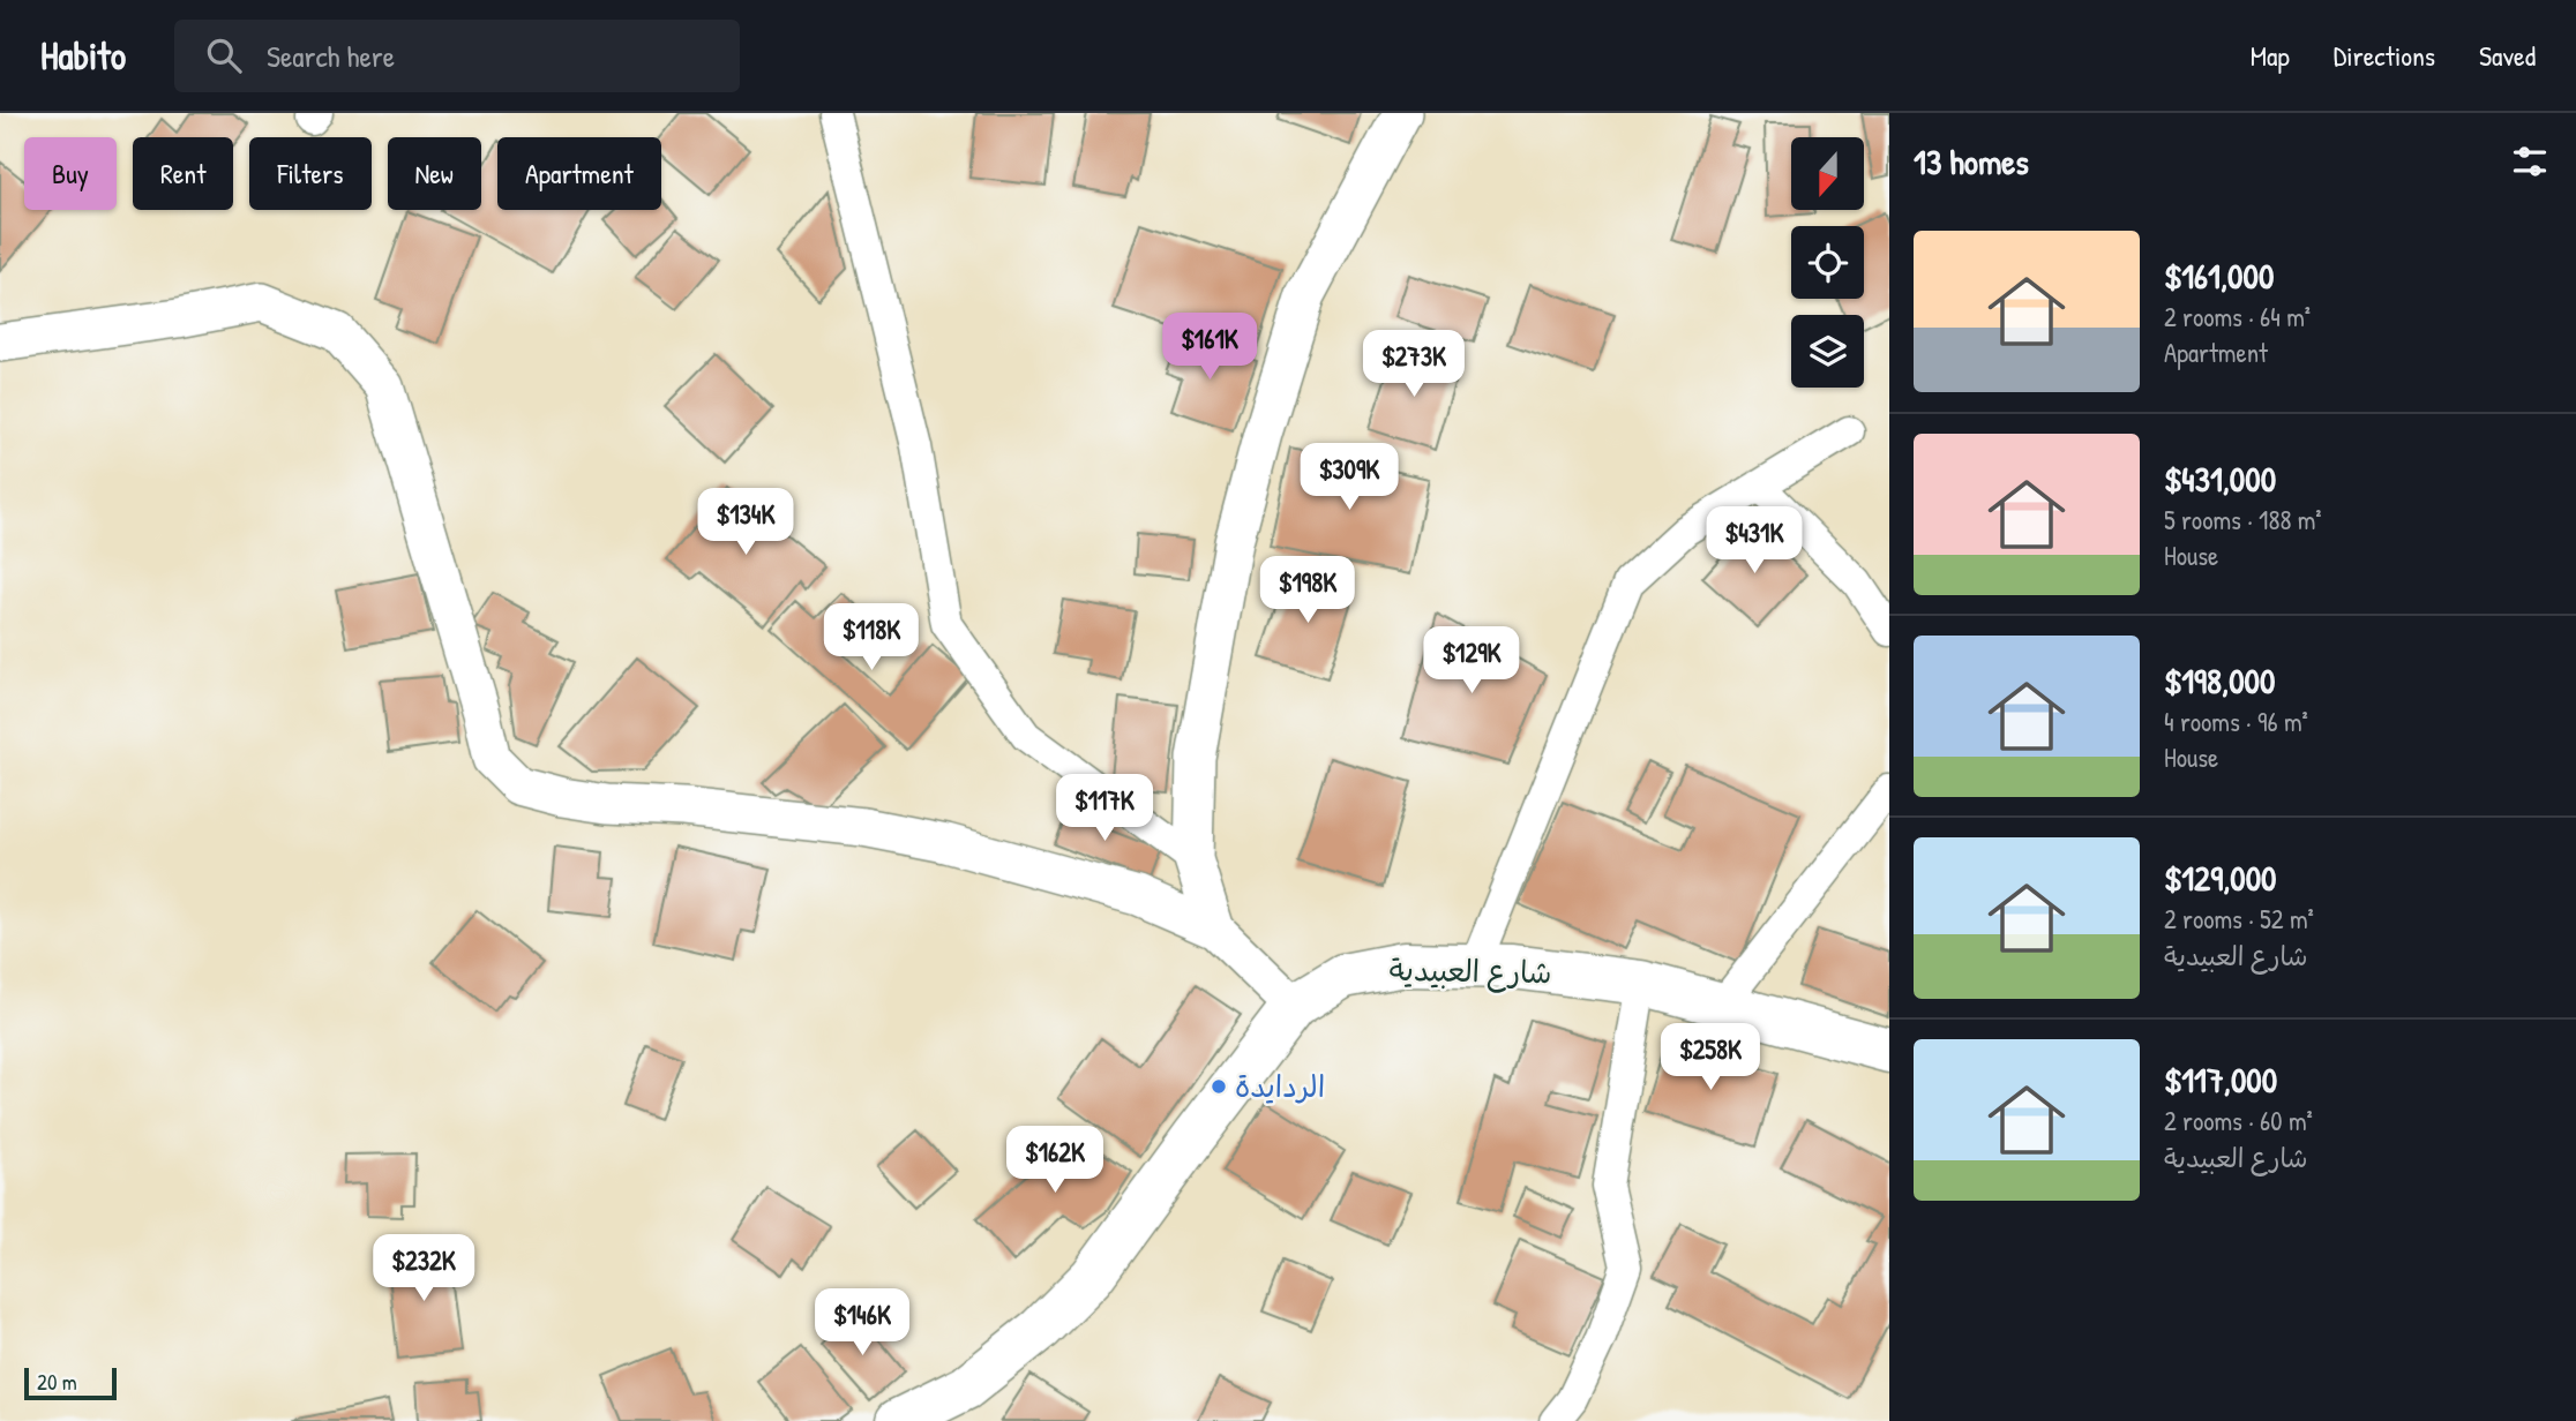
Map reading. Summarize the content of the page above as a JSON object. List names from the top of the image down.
{
  "streets": {
    "main road": ["شارع العبيدية"]
  },
  "places": ["الردايدة"],
  "scale_bar": "20 m",
  "north": "bottom",
  "page": {
    "header": "Habito",
    "search": "Search here",
    "nav": ["Map", "Directions", "Saved"],
    "heading": "13 homes",
    "chip": [
      "Buy",
      "Rent",
      "Filters",
      "New",
      "Apartment"
    ],
    "list": [
      {
        "name": "$161,000",
        "note": "2 rooms · 64 m² · Apartment"
      },
      {
        "name": "$431,000",
        "note": "5 rooms · 188 m² · House"
      },
      {
        "name": "$198,000",
        "note": "4 rooms · 96 m² · House"
      },
      {
        "name": "$129,000",
        "note": "2 rooms · 52 m² · شارع العبيدية"
      },
      {
        "name": "$117,000",
        "note": "2 rooms · 60 m² · شارع العبيدية"
      }
    ],
    "price": [
      "$161K",
      "$273K",
      "$309K",
      "$134K",
      "$431K",
      "$198K",
      "$118K",
      "$129K",
      "$117K",
      "$258K",
      "$162K",
      "$232K",
      "$146K"
    ],
    "scale": "20 m"
  }
}
